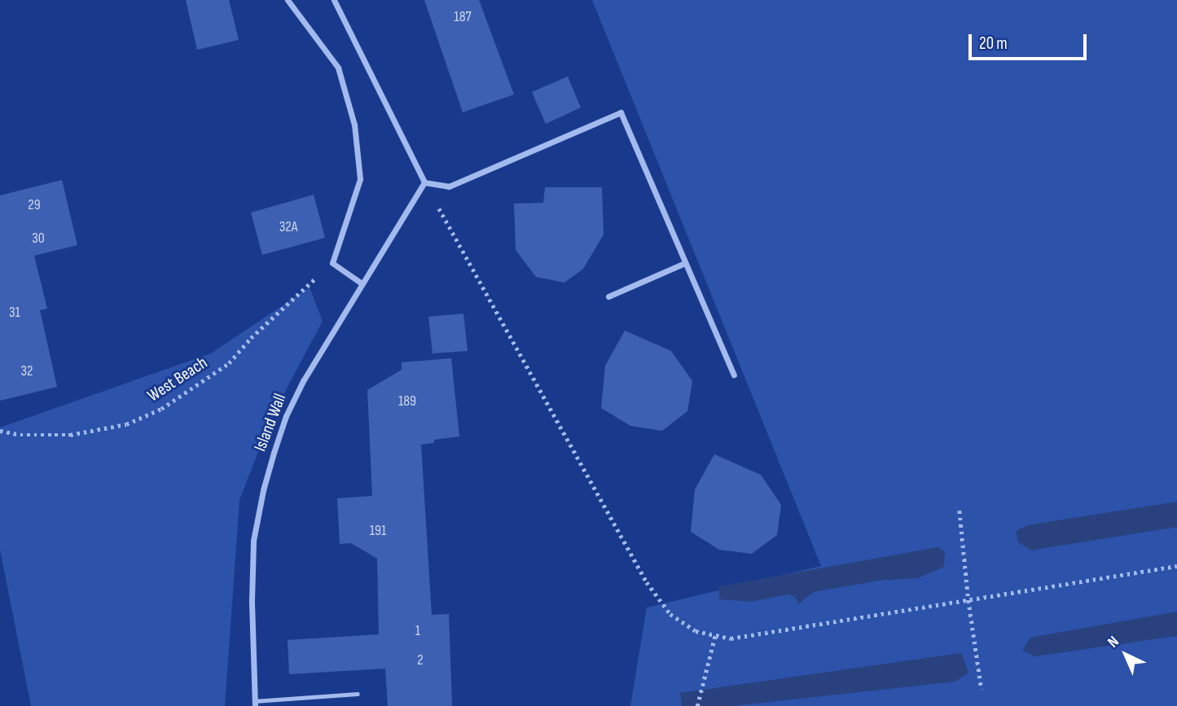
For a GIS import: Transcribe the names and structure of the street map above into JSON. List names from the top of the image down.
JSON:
{
  "streets": {
    "street": ["Island Wall"],
    "path": ["West Beach"]
  },
  "house_numbers": [
    "187",
    "29",
    "32A",
    "30",
    "31",
    "32",
    "189",
    "191",
    "1",
    "2"
  ],
  "scale_bar": "20 m",
  "north": "top left"
}
